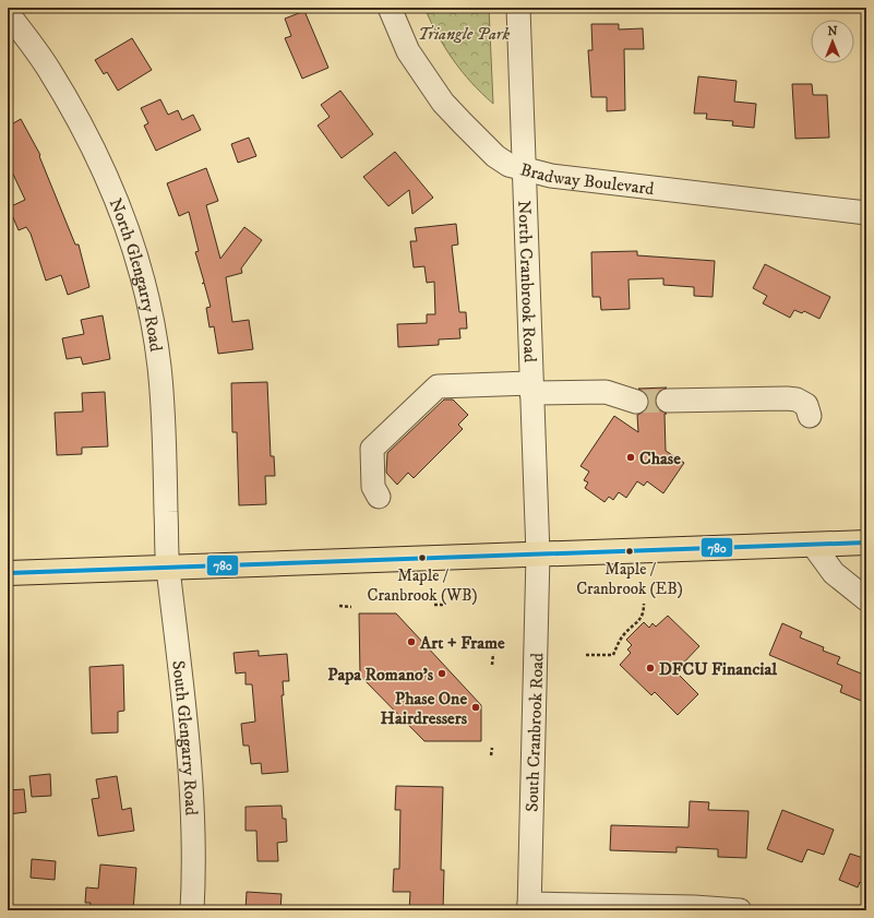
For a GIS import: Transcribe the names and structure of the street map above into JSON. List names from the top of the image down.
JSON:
{
  "streets": {
    "street": [
      "Bradway Boulevard",
      "North Glengarry Road",
      "North Cranbrook Road",
      "South Cranbrook Road",
      "South Glengarry Road"
    ]
  },
  "crossings": [
    ["Bradway Boulevard", "North Cranbrook Road"],
    ["North Glengarry Road", "South Glengarry Road"],
    ["North Cranbrook Road", "South Cranbrook Road"]
  ],
  "parks": ["Triangle Park"],
  "places": [
    "Chase",
    "Maple / Cranbrook (EB)",
    "Maple / Cranbrook (WB)",
    "Art + Frame",
    "DFCU Financial",
    "Papa Romano's",
    "Phase One Hairdressers"
  ],
  "lines": ["transit line 780"],
  "north": "top"
}
